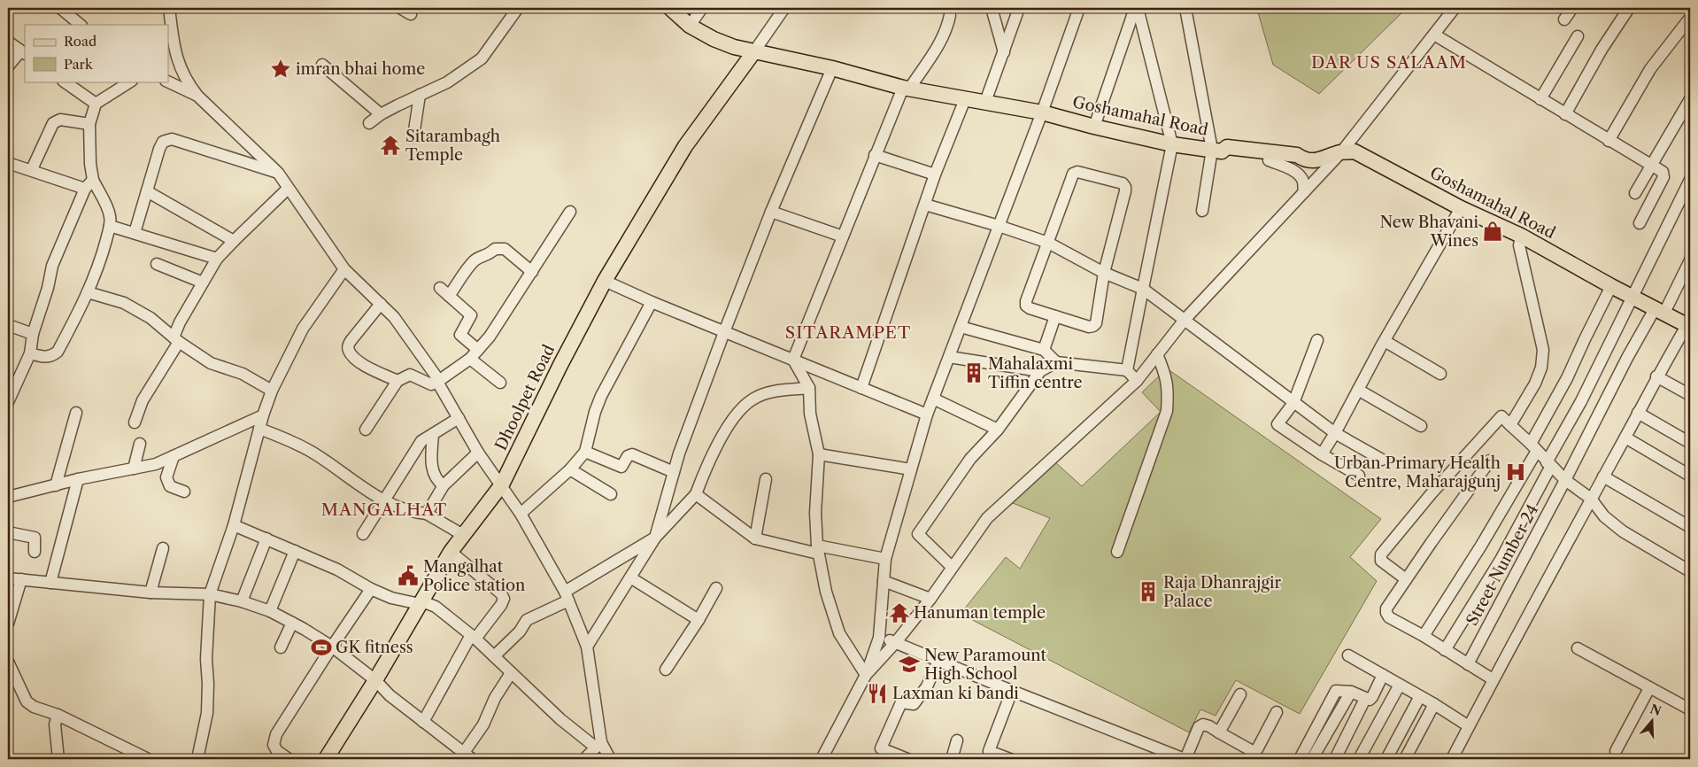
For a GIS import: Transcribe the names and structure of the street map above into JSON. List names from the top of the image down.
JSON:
{
  "streets": {
    "main road": ["Goshamahal Road", "Dhoolpet Road"],
    "street": ["Street Number 24"]
  },
  "crossings": [
    ["Goshamahal Road", "Dhoolpet Road"],
    ["Goshamahal Road", "Street Number 24"]
  ],
  "districts": ["DAR US SALAAM", "SITARAMPET", "MANGALHAT"],
  "places": {
    "place": ["imran bhai home"],
    "temple": ["Sitarambagh Temple", "Hanuman temple"],
    "shop": ["New Bhavani Wines"],
    "building": ["Mahalaxmi Tiffin centre", "Raja Dhanrajgir Palace"],
    "hospital": ["Urban Primary Health Centre, Maharajgunj"],
    "public building": ["Mangalhat Police station"],
    "sports": ["GK fitness"],
    "school or university": ["New Paramount High School"],
    "restaurant": ["Laxman ki bandi"]
  },
  "legend": ["Road", "Park"],
  "north": "top"
}
